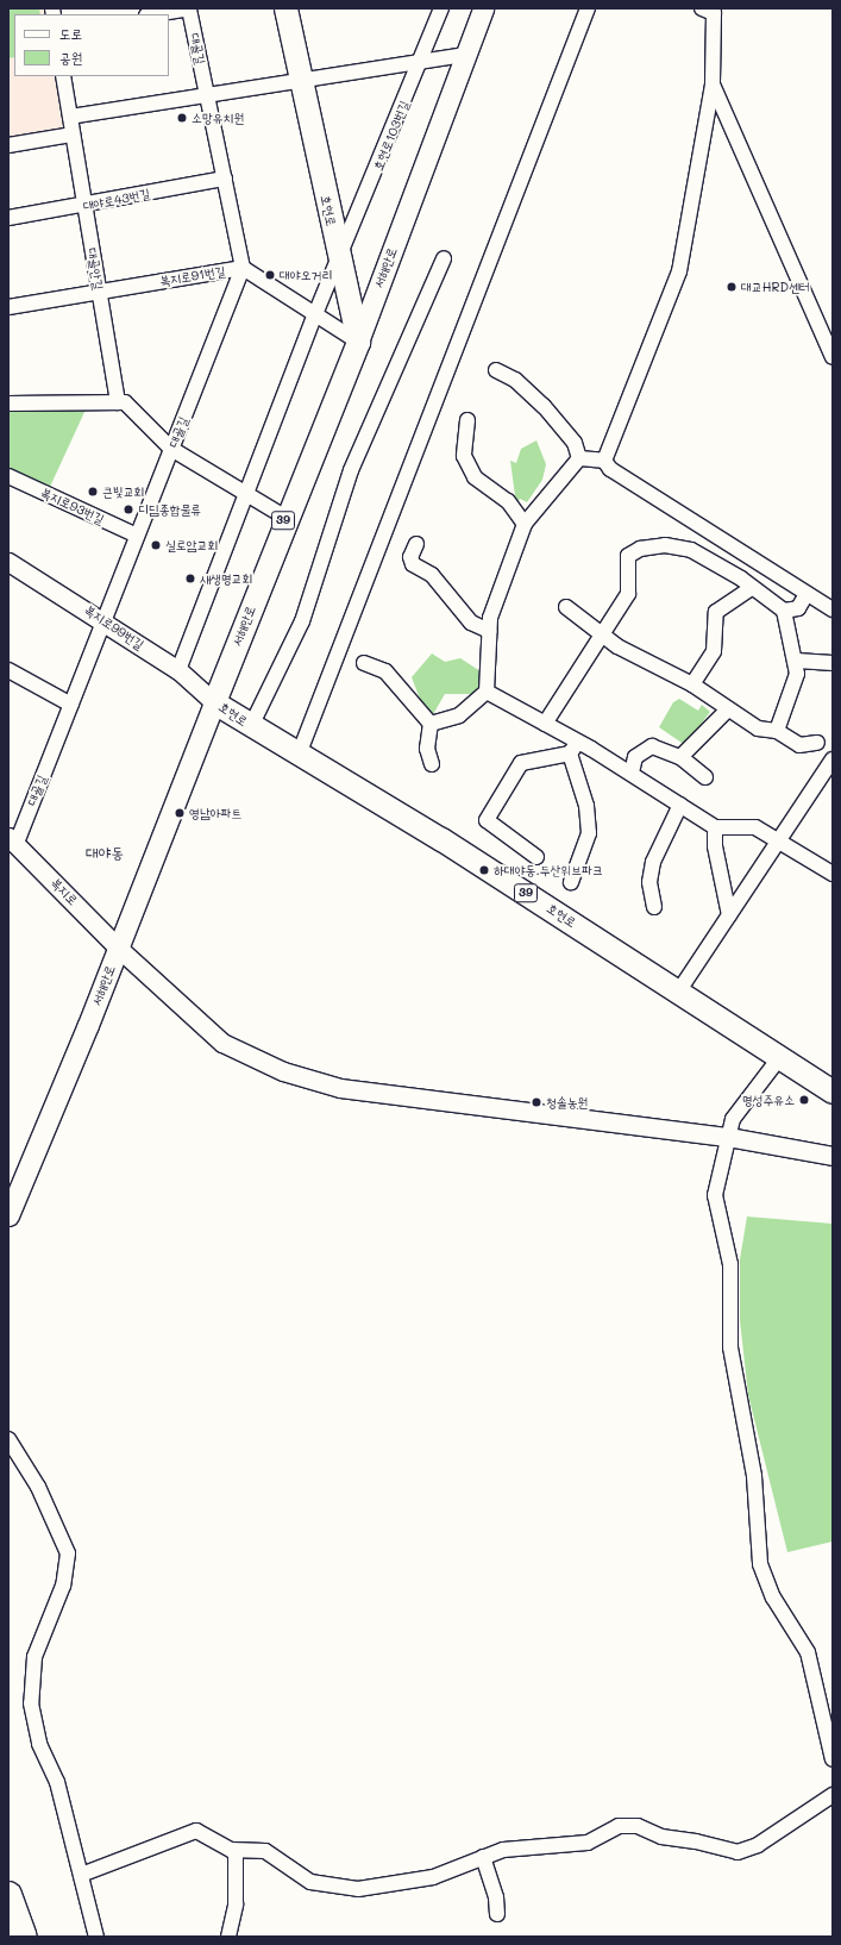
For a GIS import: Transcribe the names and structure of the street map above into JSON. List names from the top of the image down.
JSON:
{
  "streets": {
    "main road": ["호현로", "서해안로", "39"],
    "street": [
      "대골길",
      "호현로103번길",
      "대야로43번길",
      "대골안길",
      "복지로91번길",
      "복지로93번길",
      "복지로99번길",
      "복지로"
    ]
  },
  "crossings": [
    ["대골길", "대야로43번길"],
    ["대골길", "복지로91번길"],
    ["대골길", "복지로93번길"],
    ["대골길", "복지로99번길"],
    ["대골길", "복지로"],
    ["호현로103번길", "호현로"],
    ["호현로103번길", "복지로91번길"],
    ["호현로103번길", "복지로99번길"],
    ["대야로43번길", "대골안길"],
    ["호현로", "서해안로"],
    ["호현로", "복지로91번길"],
    ["호현로", "복지로99번길"],
    ["서해안로", "복지로91번길"],
    ["서해안로", "복지로99번길"],
    ["서해안로", "복지로"],
    ["대골안길", "복지로91번길"]
  ],
  "districts": ["대야동"],
  "places": [
    "소망유치원",
    "대야오거리",
    "대교HRD센터",
    "큰빛교회",
    "디딤종합물류",
    "실로암교회",
    "새생명교회",
    "영남아파트",
    "하대야동.두산위브파크",
    "명성주유소",
    "청솔농원"
  ],
  "legend": ["도로", "공원"]
}
